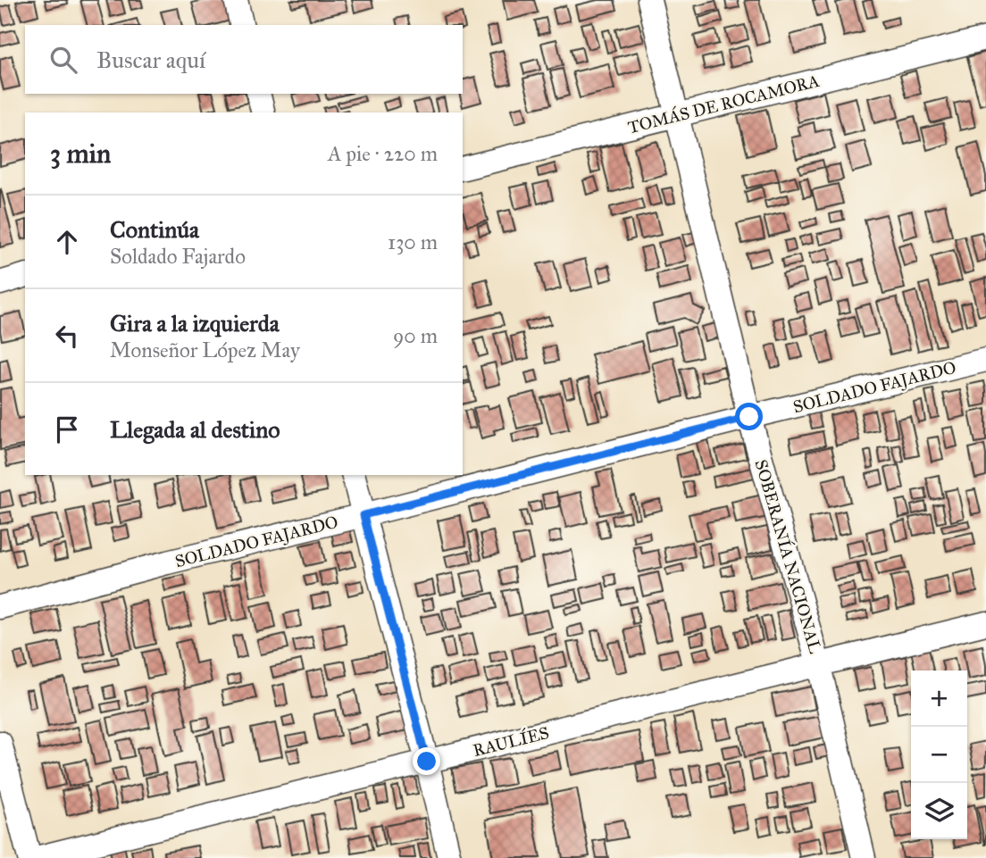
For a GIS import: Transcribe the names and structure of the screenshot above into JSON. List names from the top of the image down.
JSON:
{
  "streets": {
    "street": [
      "TOMÁS DE ROCAMORA",
      "SOLDADO FAJARDO",
      "SOBERANÍA NACIONAL",
      "RAULÍES"
    ]
  },
  "crossings": [
    ["TOMÁS DE ROCAMORA", "SOBERANÍA NACIONAL"],
    ["SOLDADO FAJARDO", "SOBERANÍA NACIONAL"],
    ["SOBERANÍA NACIONAL", "RAULÍES"]
  ],
  "page": {
    "search": "Buscar aquí",
    "heading": ["3 min", "A pie · 220 m"],
    "list": [
      ["Continúa", "Soldado Fajardo", "130 m"],
      ["Gira a la izquierda", "Monseñor López May", "90 m"],
      "Llegada al destino"
    ],
    "map_buttons": ["+", "−"]
  }
}
